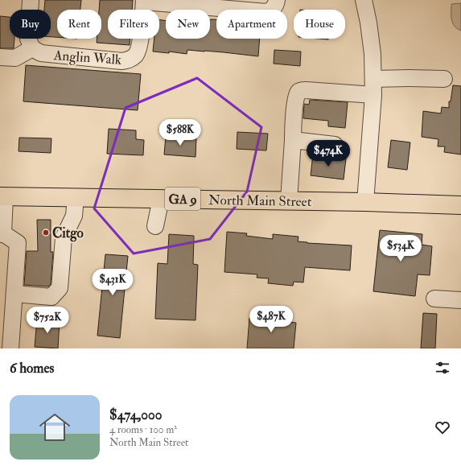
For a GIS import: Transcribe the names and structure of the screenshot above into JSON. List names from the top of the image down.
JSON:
{
  "streets": {
    "main road": ["GA 9", "North Main Street"],
    "street": ["Anglin Walk"]
  },
  "places": ["Citgo"],
  "page": {
    "chip": [
      "Buy",
      "Rent",
      "Filters",
      "New",
      "Apartment",
      "House"
    ],
    "price": [
      "$588K",
      "$474K",
      "$534K",
      "$431K",
      "$487K",
      "$752K"
    ],
    "heading": "6 homes",
    "list": [
      {
        "name": "$474,000",
        "note": "4 rooms · 100 m² · North Main Street"
      }
    ]
  }
}
